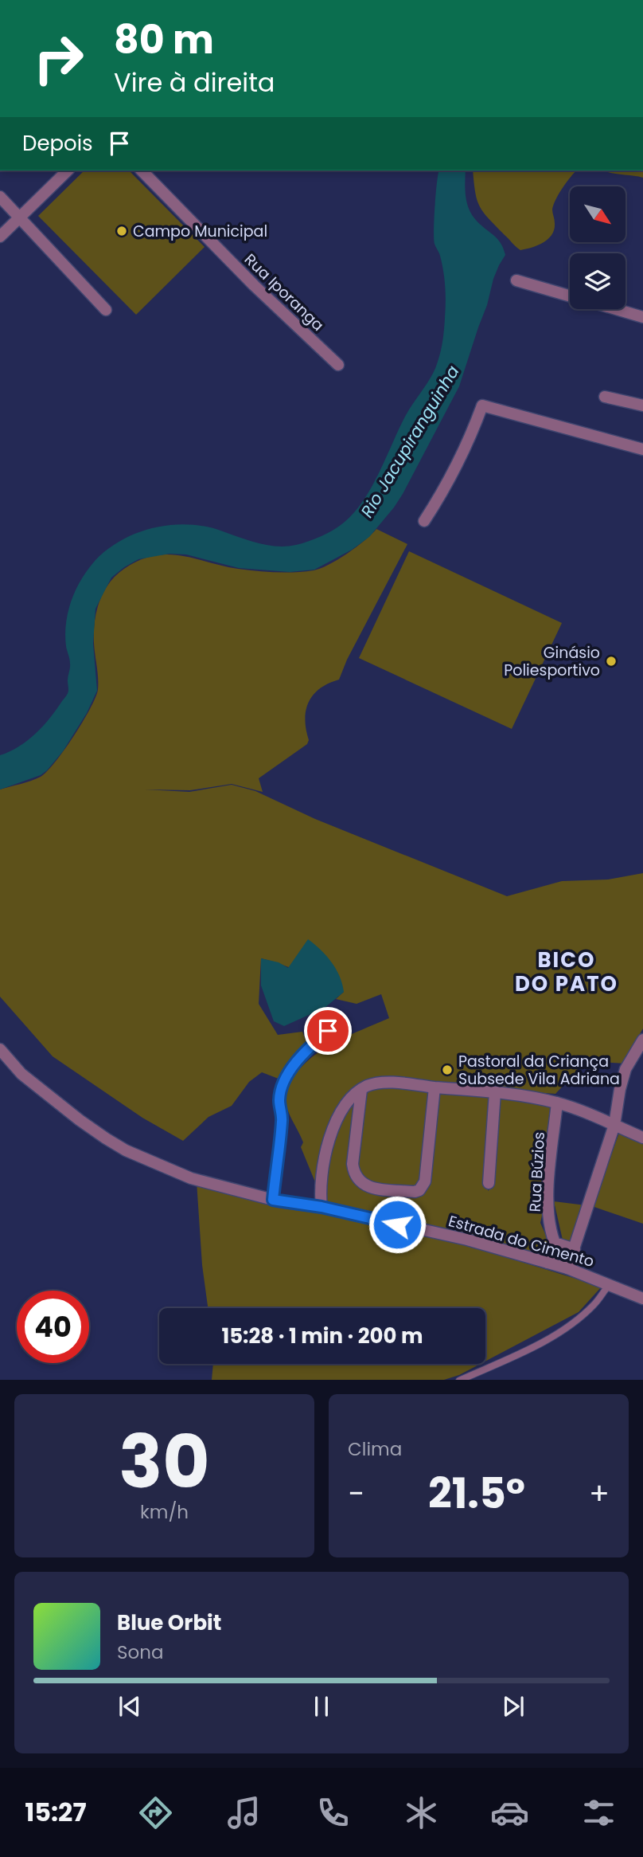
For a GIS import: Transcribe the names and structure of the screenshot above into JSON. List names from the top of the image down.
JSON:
{
  "streets": {
    "street": ["Rua Iporanga", "Rua Búzios", "Estrada do Cimento"]
  },
  "districts": ["BICO DO PATO"],
  "water": ["Rio Jacupiranguinha"],
  "places": ["Campo Municipal", "Ginásio Poliesportivo", "Pastoral da Criança Subsede Vila Adriana"],
  "north": "bottom right",
  "page": {
    "turn": ["80 m", "Vire à direita"],
    "then": "Depois",
    "limit": "40",
    "trip": "15:28 · 1 min · 200 m",
    "tile": [
      ["30", "km/h"],
      "Clima"
    ],
    "heat": ["−", "21.5°", "+"],
    "song": ["Blue Orbit", "Sona"],
    "tabs": "15:27"
  }
}
